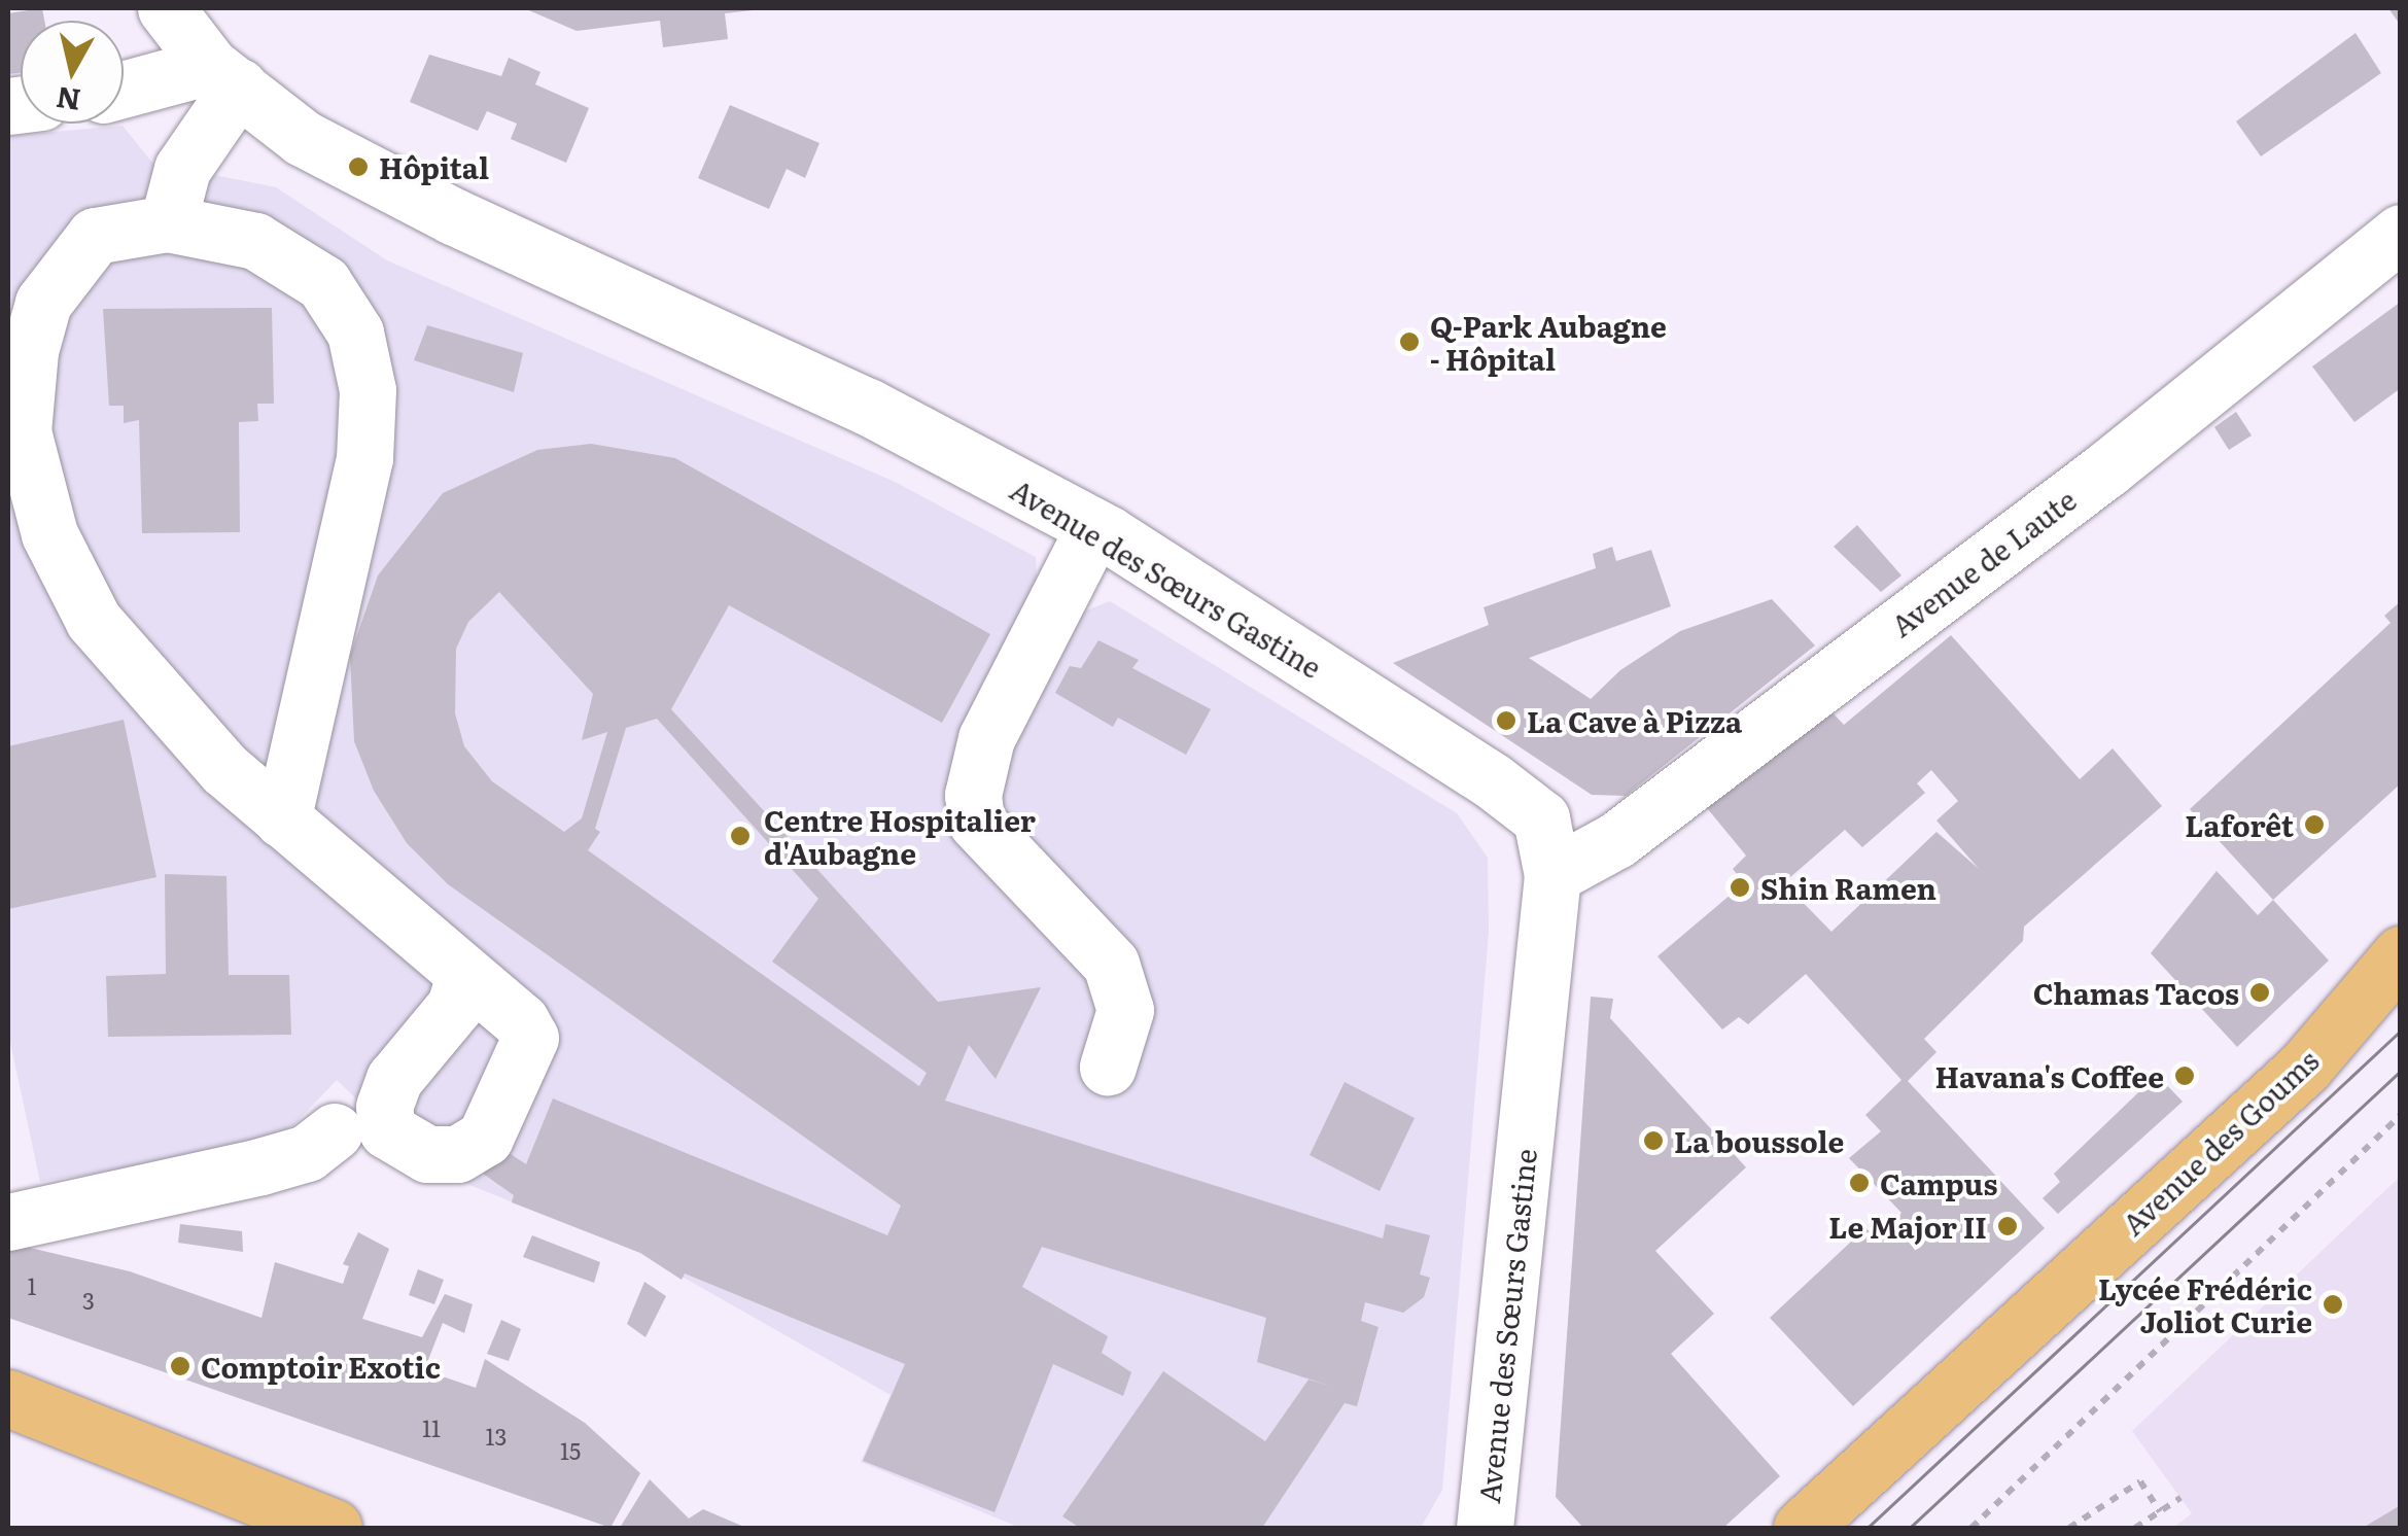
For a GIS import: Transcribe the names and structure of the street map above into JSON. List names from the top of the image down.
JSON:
{
  "streets": {
    "main road": ["Avenue des Goums"],
    "street": ["Avenue de Laute", "Avenue des Sœurs Gastine"]
  },
  "crossings": [
    ["Avenue de Laute", "Avenue des Sœurs Gastine"]
  ],
  "places": [
    "Hôpital",
    "Q-Park Aubagne - Hôpital",
    "La Cave à Pizza",
    "Laforêt",
    "Centre Hospitalier d'Aubagne",
    "Shin Ramen",
    "Chamas Tacos",
    "Havana's Coffee",
    "La boussole",
    "Campus",
    "Le Major II",
    "Lycée Frédéric Joliot Curie",
    "Comptoir Exotic"
  ],
  "house_numbers": [
    "1",
    "3",
    "11",
    "13",
    "15"
  ],
  "north": "bottom"
}
